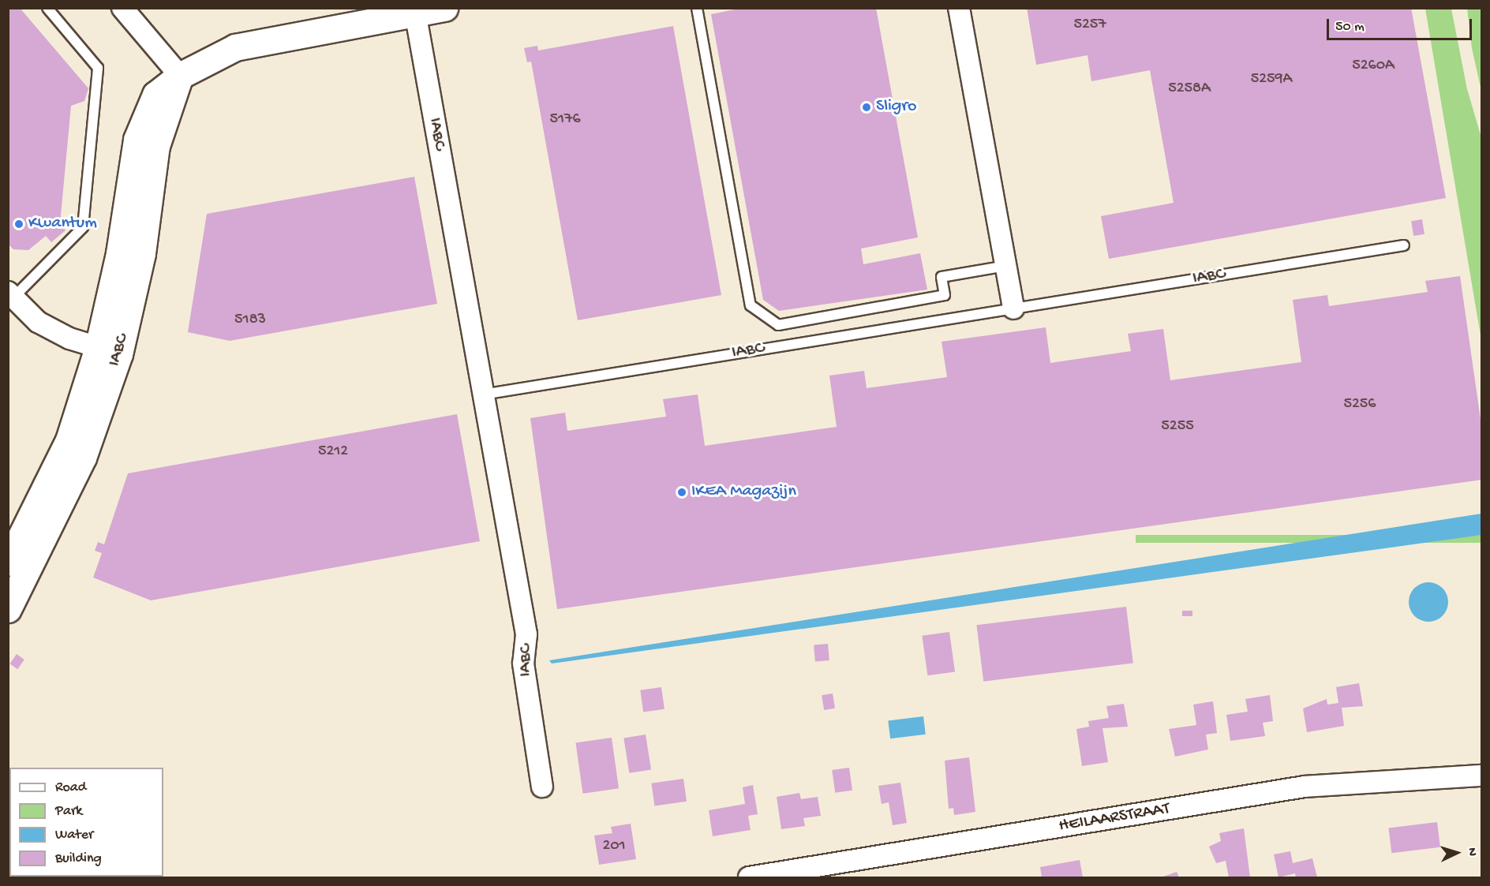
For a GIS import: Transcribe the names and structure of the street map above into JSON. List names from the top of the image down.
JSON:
{
  "streets": {
    "street": ["IABC", "HEILAARSTRAAT"]
  },
  "places": ["Sligro", "Kwantum", "IKEA Magazijn"],
  "house_numbers": [
    "5257",
    "5260A",
    "5259A",
    "5258A",
    "5176",
    "5183",
    "5256",
    "5255",
    "5212",
    "201"
  ],
  "legend": [
    "Road",
    "Park",
    "Water",
    "Building"
  ],
  "scale_bar": "50 m",
  "north": "right"
}
